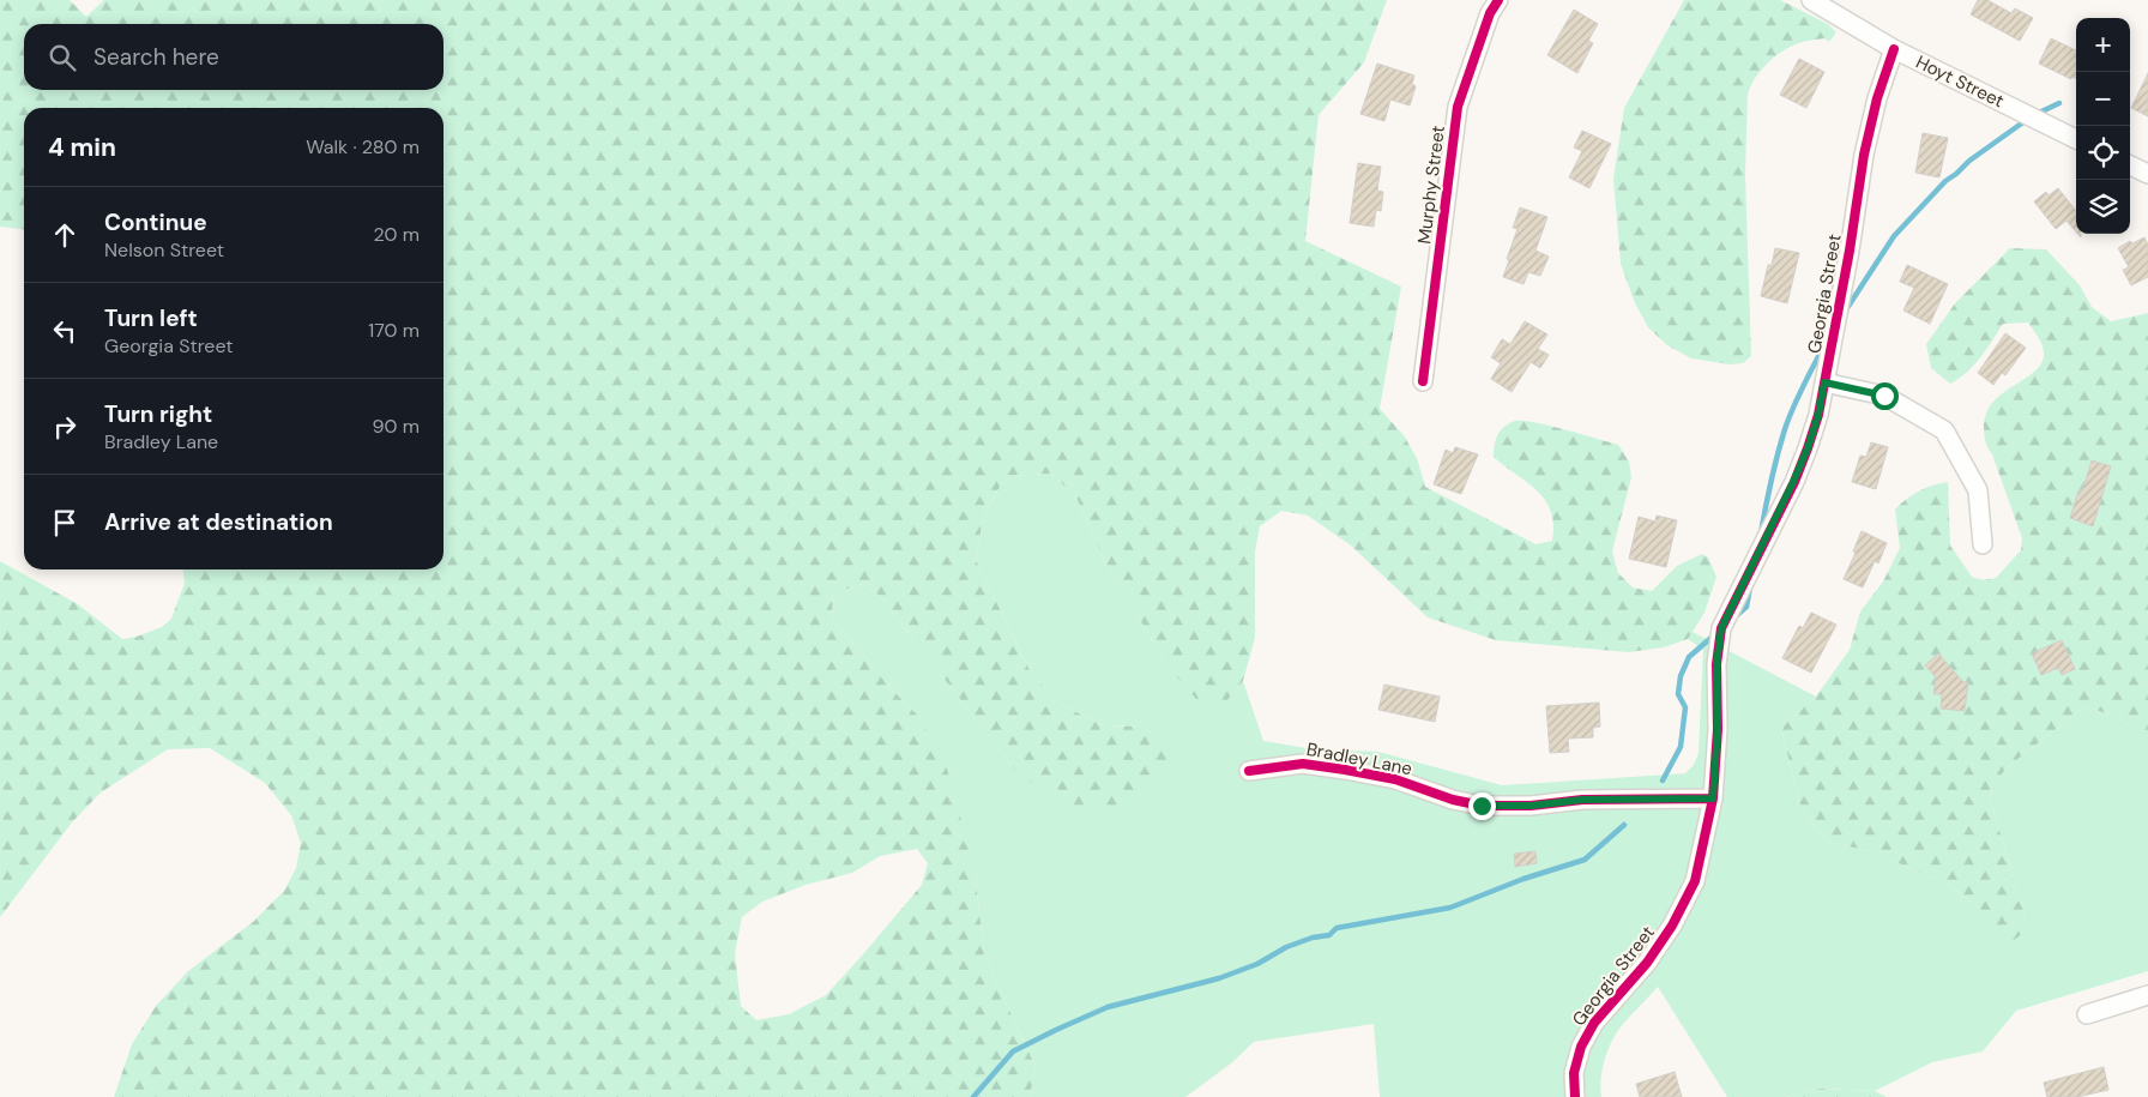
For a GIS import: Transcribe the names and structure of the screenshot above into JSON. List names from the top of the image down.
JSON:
{
  "streets": {
    "street": [
      "Hoyt Street",
      "Murphy Street",
      "Georgia Street",
      "Bradley Lane"
    ]
  },
  "crossings": [
    ["Hoyt Street", "Georgia Street"],
    ["Georgia Street", "Bradley Lane"]
  ],
  "page": {
    "map_buttons": ["+", "−"],
    "search": "Search here",
    "heading": ["4 min", "Walk · 280 m"],
    "list": [
      ["Continue", "Nelson Street", "20 m"],
      ["Turn left", "Georgia Street", "170 m"],
      ["Turn right", "Bradley Lane", "90 m"],
      "Arrive at destination"
    ]
  }
}
